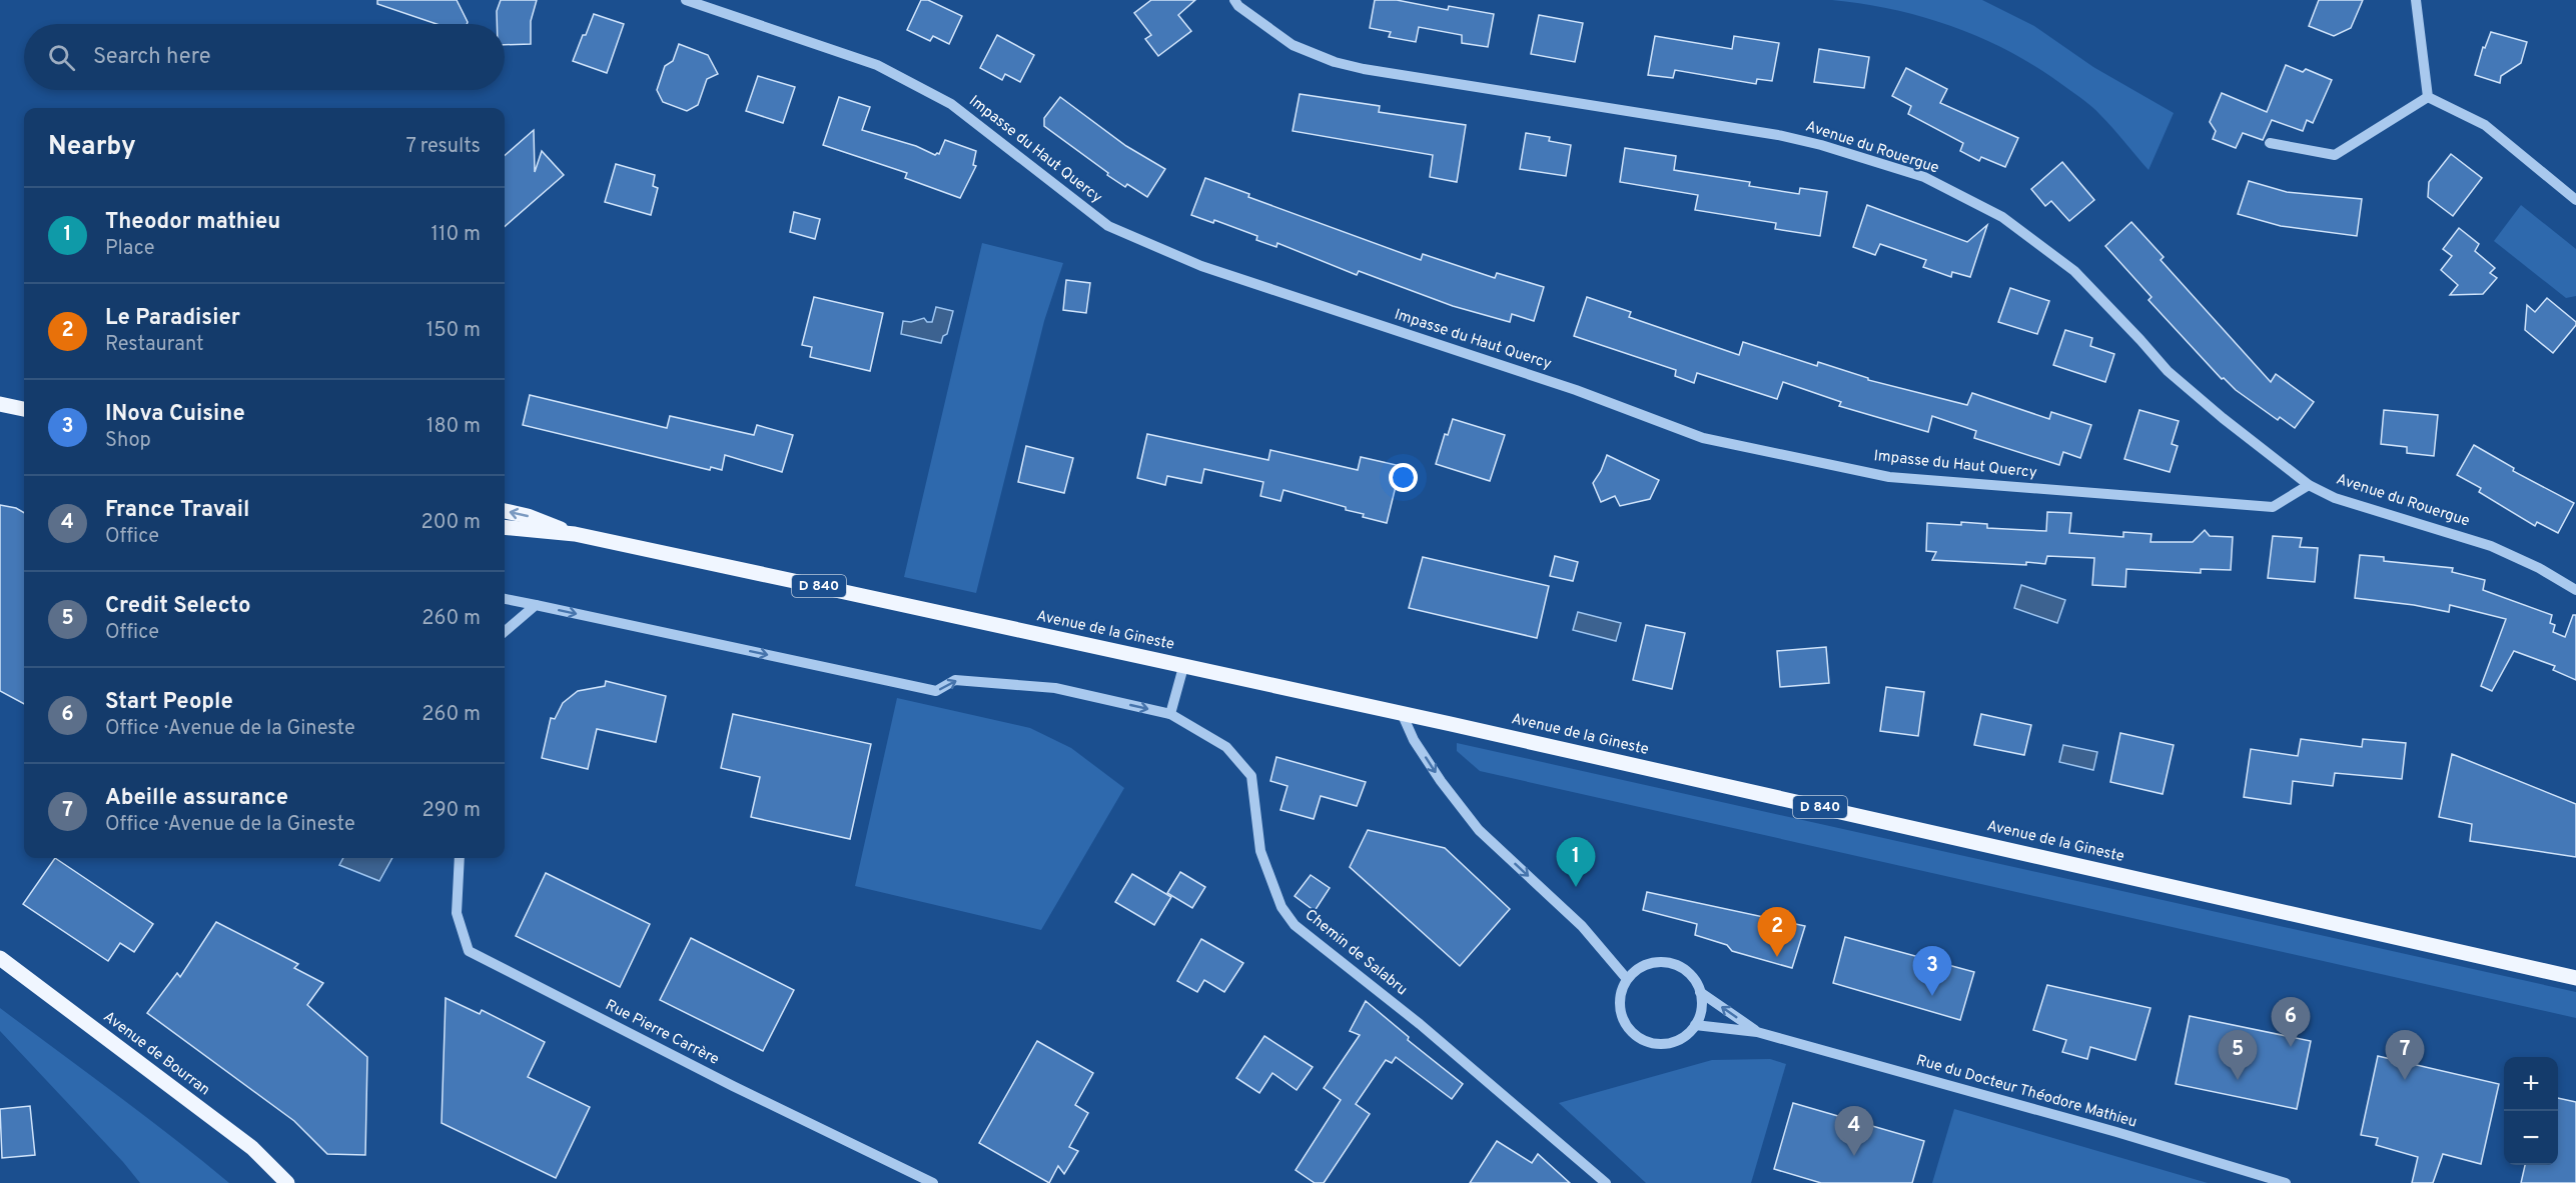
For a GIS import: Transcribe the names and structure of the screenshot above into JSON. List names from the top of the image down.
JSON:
{
  "streets": {
    "main road": ["D 840", "Avenue de la Gineste", "Avenue de Bourran"],
    "street": [
      "Avenue du Rouergue",
      "Impasse du Haut Quercy",
      "Chemin de Salabru",
      "Rue Pierre Carrère",
      "Rue du Docteur Théodore Mathieu"
    ]
  },
  "crossings": [
    ["Avenue du Rouergue", "Impasse du Haut Quercy"]
  ],
  "one_way": ["Chemin de Salabru"],
  "page": {
    "search": "Search here",
    "heading": ["Nearby", "7 results"],
    "list": [
      {
        "mark": "1",
        "name": "Theodor mathieu",
        "note": "Place",
        "value": "110 m"
      },
      {
        "mark": "2",
        "name": "Le Paradisier",
        "note": "Restaurant",
        "value": "150 m"
      },
      {
        "mark": "3",
        "name": "INova Cuisine",
        "note": "Shop",
        "value": "180 m"
      },
      {
        "mark": "4",
        "name": "France Travail",
        "note": "Office",
        "value": "200 m"
      },
      {
        "mark": "5",
        "name": "Credit Selecto",
        "note": "Office",
        "value": "260 m"
      },
      {
        "mark": "6",
        "name": "Start People",
        "note": "Office · Avenue de la Gineste",
        "value": "260 m"
      },
      {
        "mark": "7",
        "name": "Abeille assurance",
        "note": "Office · Avenue de la Gineste",
        "value": "290 m"
      }
    ],
    "pins": [
      "1",
      "2",
      "3",
      "6",
      "5",
      "7",
      "4"
    ],
    "map_buttons": ["+", "−"]
  }
}
